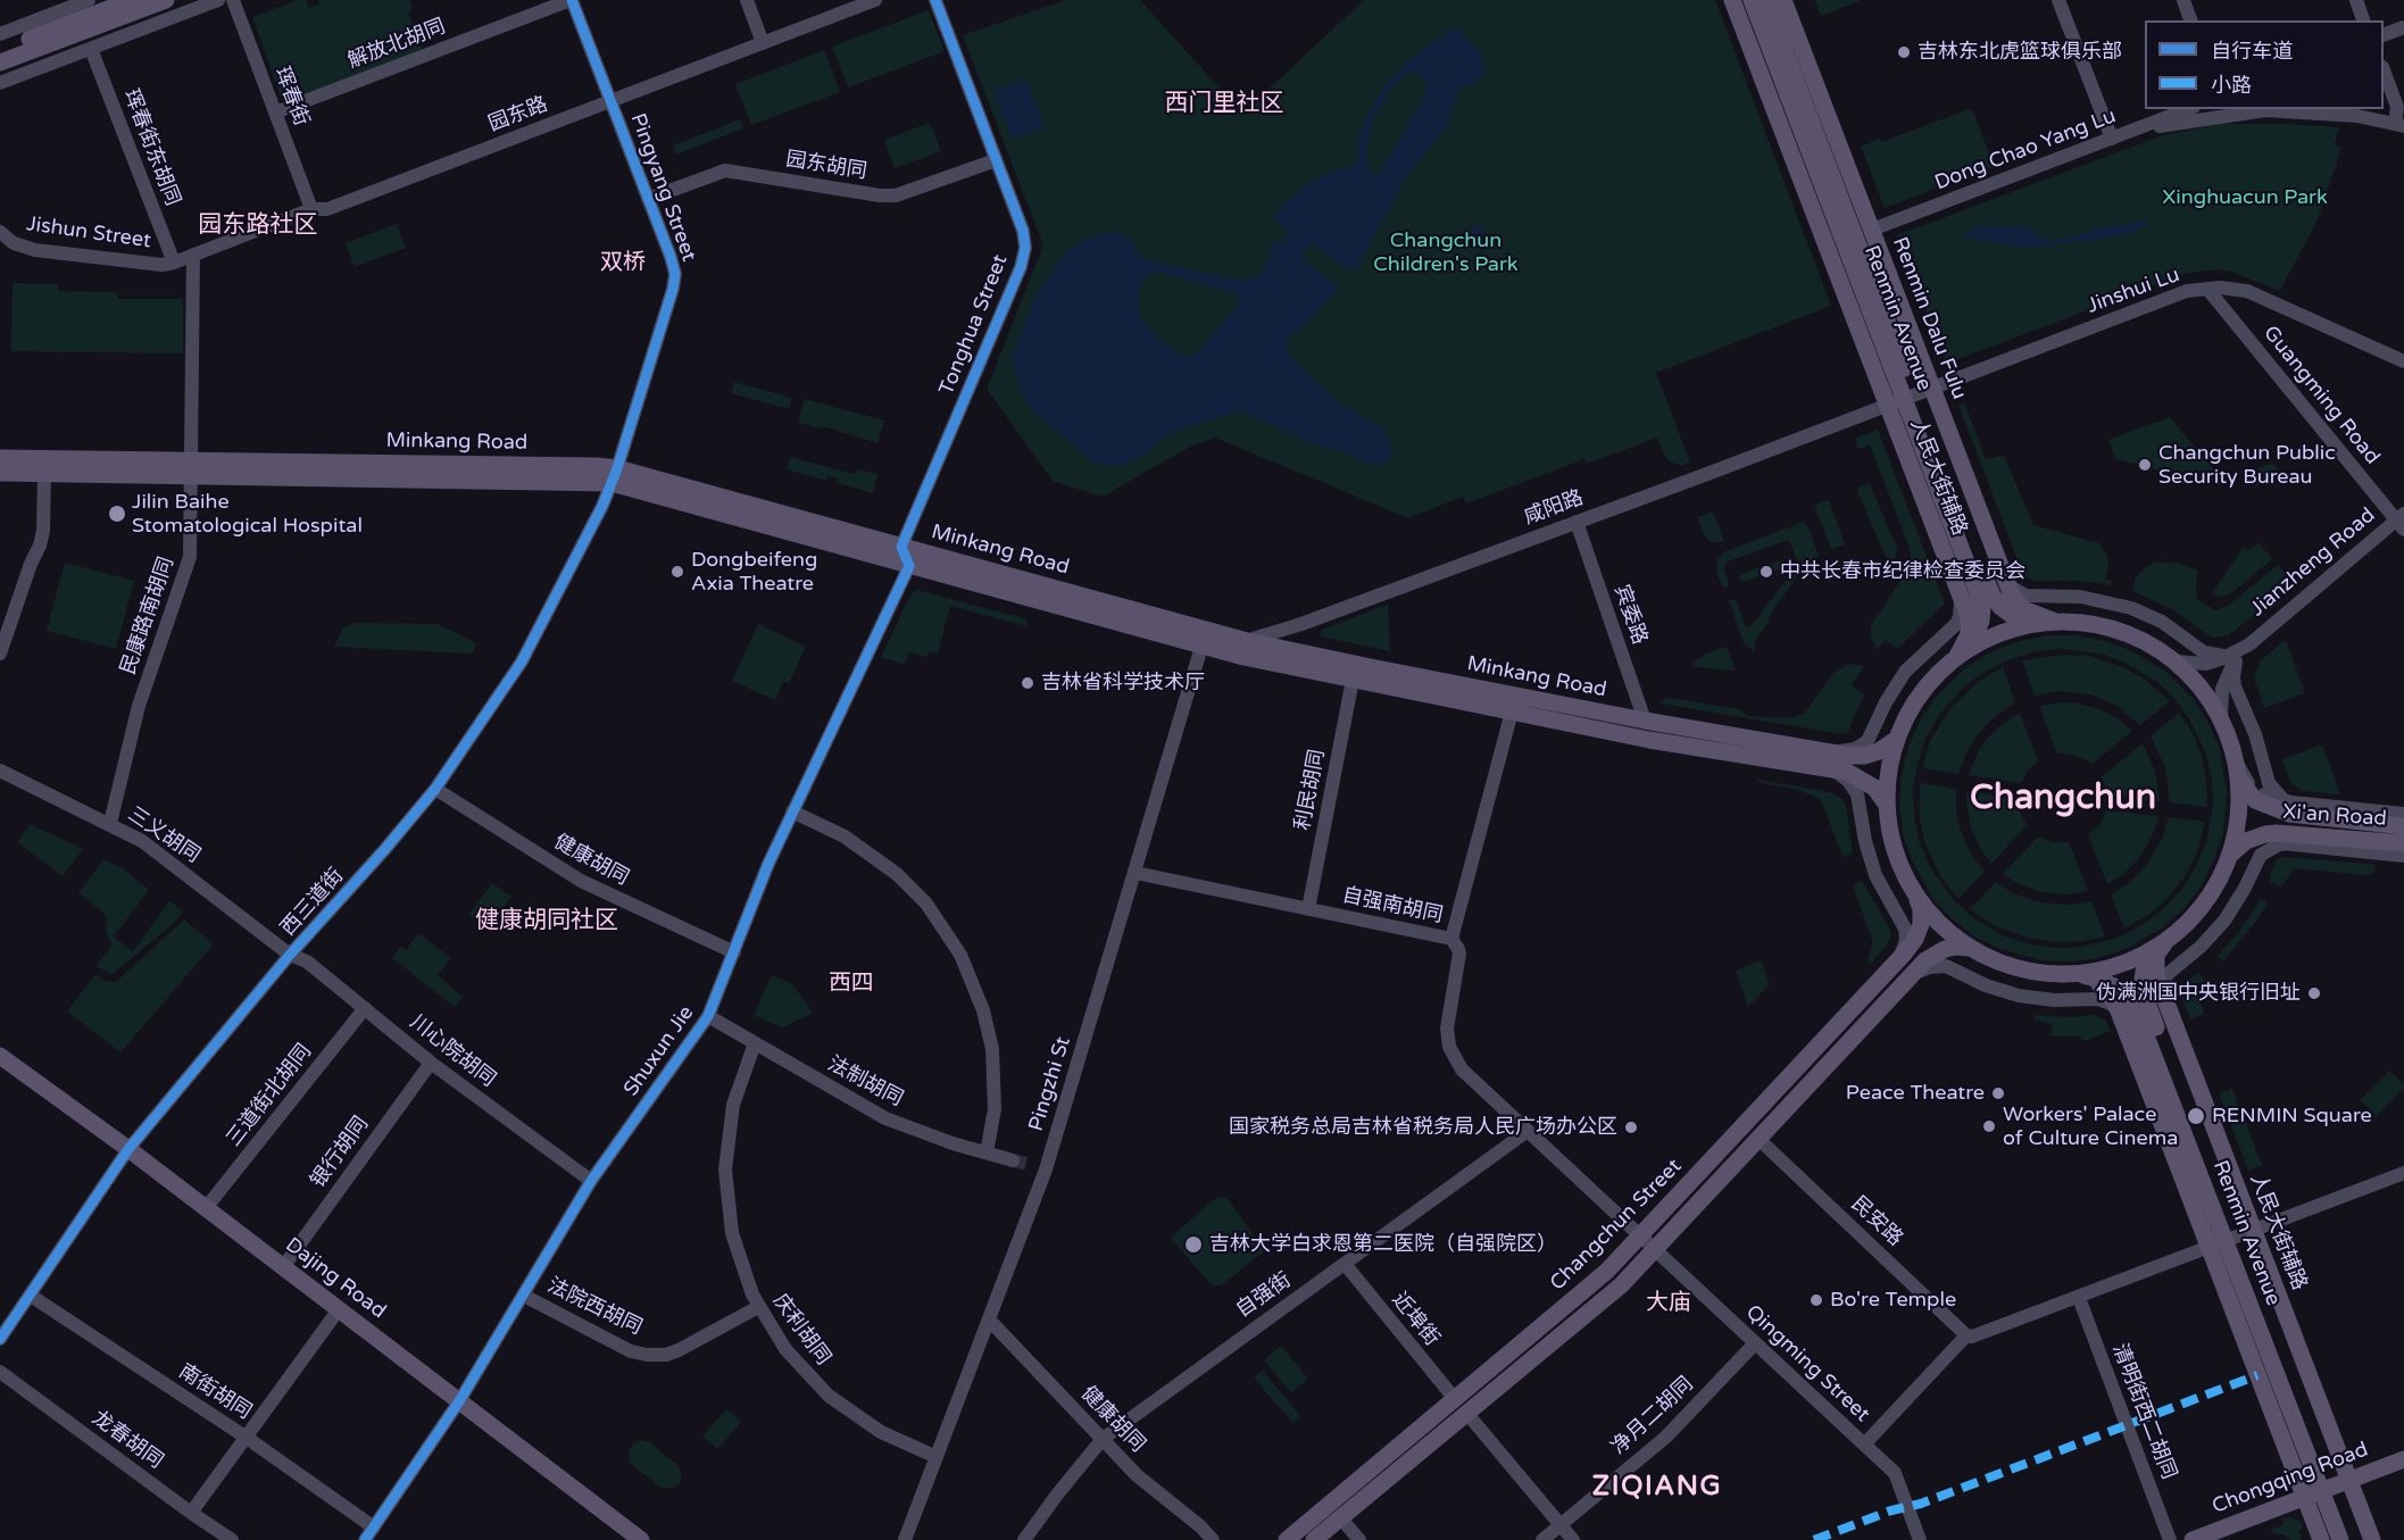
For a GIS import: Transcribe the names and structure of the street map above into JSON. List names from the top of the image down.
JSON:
{
  "streets": {
    "main road": [
      "Renmin Avenue",
      "Renmin Dalu Fulu",
      "Minkang Road",
      "人民大街辅路",
      "Xi'an Road",
      "Changchun Street",
      "Dajing Road",
      "Chongqing Road"
    ],
    "street": [
      "解放北胡同",
      "珲春街",
      "园东路",
      "珲春街东胡同",
      "Dong Chao Yang Lu",
      "园东胡同",
      "Pingyang Street",
      "Jishun Street",
      "Jinshui Lu",
      "Tonghua Street",
      "Guangming Road",
      "咸阳路",
      "Jianzheng Road",
      "宾委路",
      "民康路南胡同",
      "利民胡同",
      "三义胡同",
      "健康胡同",
      "西三道街",
      "自强南胡同",
      "川心院胡同",
      "Shuxun Jie",
      "法制胡同",
      "Pingzhi St",
      "三道街北胡同",
      "银行胡同",
      "民安路",
      "自强街",
      "法院西胡同",
      "近埠街",
      "庆利胡同",
      "Qingming Street",
      "南街胡同",
      "清明街西二胡同",
      "净月二胡同",
      "龙春胡同"
    ]
  },
  "crossings": [
    ["解放北胡同", "珲春街"],
    ["解放北胡同", "Pingyang Street"],
    ["珲春街", "园东路"],
    ["园东路", "珲春街东胡同"],
    ["园东路", "Pingyang Street"],
    ["园东路", "Jishun Street"],
    ["园东路", "民康路南胡同"],
    ["珲春街东胡同", "Jishun Street"],
    ["Dong Chao Yang Lu", "Renmin Dalu Fulu"],
    ["园东胡同", "Pingyang Street"],
    ["园东胡同", "Tonghua Street"],
    ["Pingyang Street", "Minkang Road"],
    ["Pingyang Street", "西三道街"],
    ["Jinshui Lu", "Renmin Avenue"],
    ["Jinshui Lu", "Renmin Dalu Fulu"],
    ["Jinshui Lu", "Guangming Road"],
    ["Jinshui Lu", "咸阳路"],
    ["Renmin Avenue", "人民大街辅路"],
    ["Renmin Avenue", "咸阳路"],
    ["Renmin Avenue", "Chongqing Road"],
    ["Tonghua Street", "Minkang Road"],
    ["Guangming Road", "Jianzheng Road"],
    ["Minkang Road", "咸阳路"],
    ["Minkang Road", "宾委路"],
    ["Minkang Road", "民康路南胡同"],
    ["Minkang Road", "利民胡同"],
    ["Minkang Road", "西三道街"],
    ["Minkang Road", "自强南胡同"],
    ["Minkang Road", "Shuxun Jie"],
    ["Minkang Road", "Pingzhi St"],
    ["人民大街辅路", "咸阳路"],
    ["人民大街辅路", "Chongqing Road"],
    ["咸阳路", "宾委路"],
    ["民康路南胡同", "三义胡同"],
    ["利民胡同", "自强南胡同"],
    ["三义胡同", "西三道街"],
    ["三义胡同", "川心院胡同"],
    ["健康胡同", "西三道街"],
    ["健康胡同", "Shuxun Jie"],
    ["健康胡同", "Pingzhi St"],
    ["健康胡同", "自强街"],
    ["西三道街", "川心院胡同"],
    ["西三道街", "Dajing Road"],
    ["西三道街", "南街胡同"],
    ["自强南胡同", "Pingzhi St"],
    ["川心院胡同", "Shuxun Jie"],
    ["川心院胡同", "三道街北胡同"],
    ["川心院胡同", "银行胡同"],
    ["Shuxun Jie", "法制胡同"],
    ["Shuxun Jie", "Dajing Road"],
    ["Shuxun Jie", "法院西胡同"],
    ["Shuxun Jie", "南街胡同"],
    ["法制胡同", "庆利胡同"],
    ["Pingzhi St", "庆利胡同"],
    ["三道街北胡同", "Dajing Road"],
    ["银行胡同", "Dajing Road"],
    ["民安路", "Changchun Street"],
    ["Changchun Street", "近埠街"],
    ["Changchun Street", "Qingming Street"],
    ["自强街", "近埠街"],
    ["法院西胡同", "庆利胡同"],
    ["Qingming Street", "净月二胡同"]
  ],
  "districts": [
    "西门里社区",
    "园东路社区",
    "双桥",
    "Changchun",
    "健康胡同社区",
    "西四",
    "大庙",
    "ZIQIANG"
  ],
  "parks": ["Xinghuacun Park", "Changchun Children's Park"],
  "places": [
    "吉林东北虎篮球俱乐部",
    "Changchun Public Security Bureau",
    "Jilin Baihe Stomatological Hospital",
    "Dongbeifeng Axia Theatre",
    "中共长春市纪律检查委员会",
    "吉林省科学技术厅",
    "伪满洲国中央银行旧址",
    "Peace Theatre",
    "RENMIN Square",
    "Workers' Palace of Culture Cinema",
    "国家税务总局吉林省税务局人民广场办公区",
    "吉林大学白求恩第二医院（自强院区）",
    "Bo're Temple"
  ],
  "legend": ["自行车道", "小路"]
}
